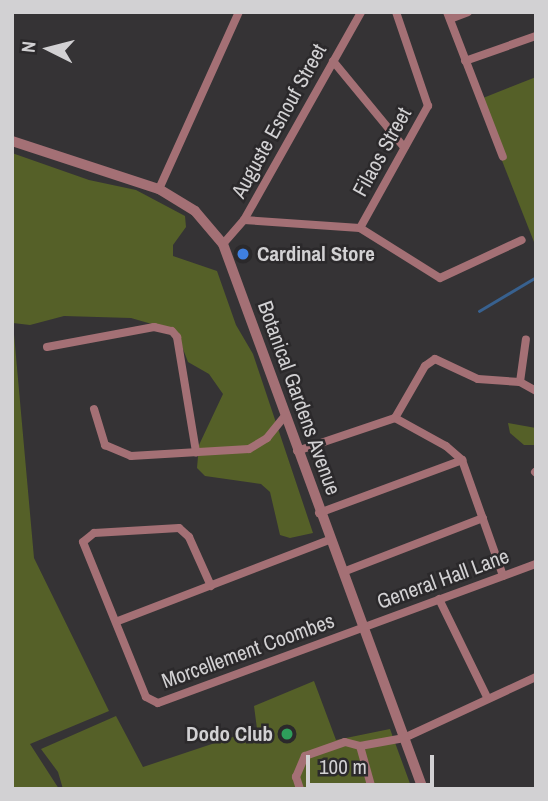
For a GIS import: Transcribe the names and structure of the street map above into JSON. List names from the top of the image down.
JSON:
{
  "streets": {
    "street": [
      "Auguste Esnouf Street",
      "Filaos Street",
      "Botanical Gardens Avenue",
      "General Hall Lane",
      "Morcellement Coombes"
    ]
  },
  "crossings": [
    ["Auguste Esnouf Street", "Botanical Gardens Avenue"],
    ["Botanical Gardens Avenue", "General Hall Lane"],
    ["Botanical Gardens Avenue", "Morcellement Coombes"],
    ["General Hall Lane", "Morcellement Coombes"]
  ],
  "places": ["Cardinal Store", "Dodo Club"],
  "scale_bar": "100 m",
  "north": "left"
}
